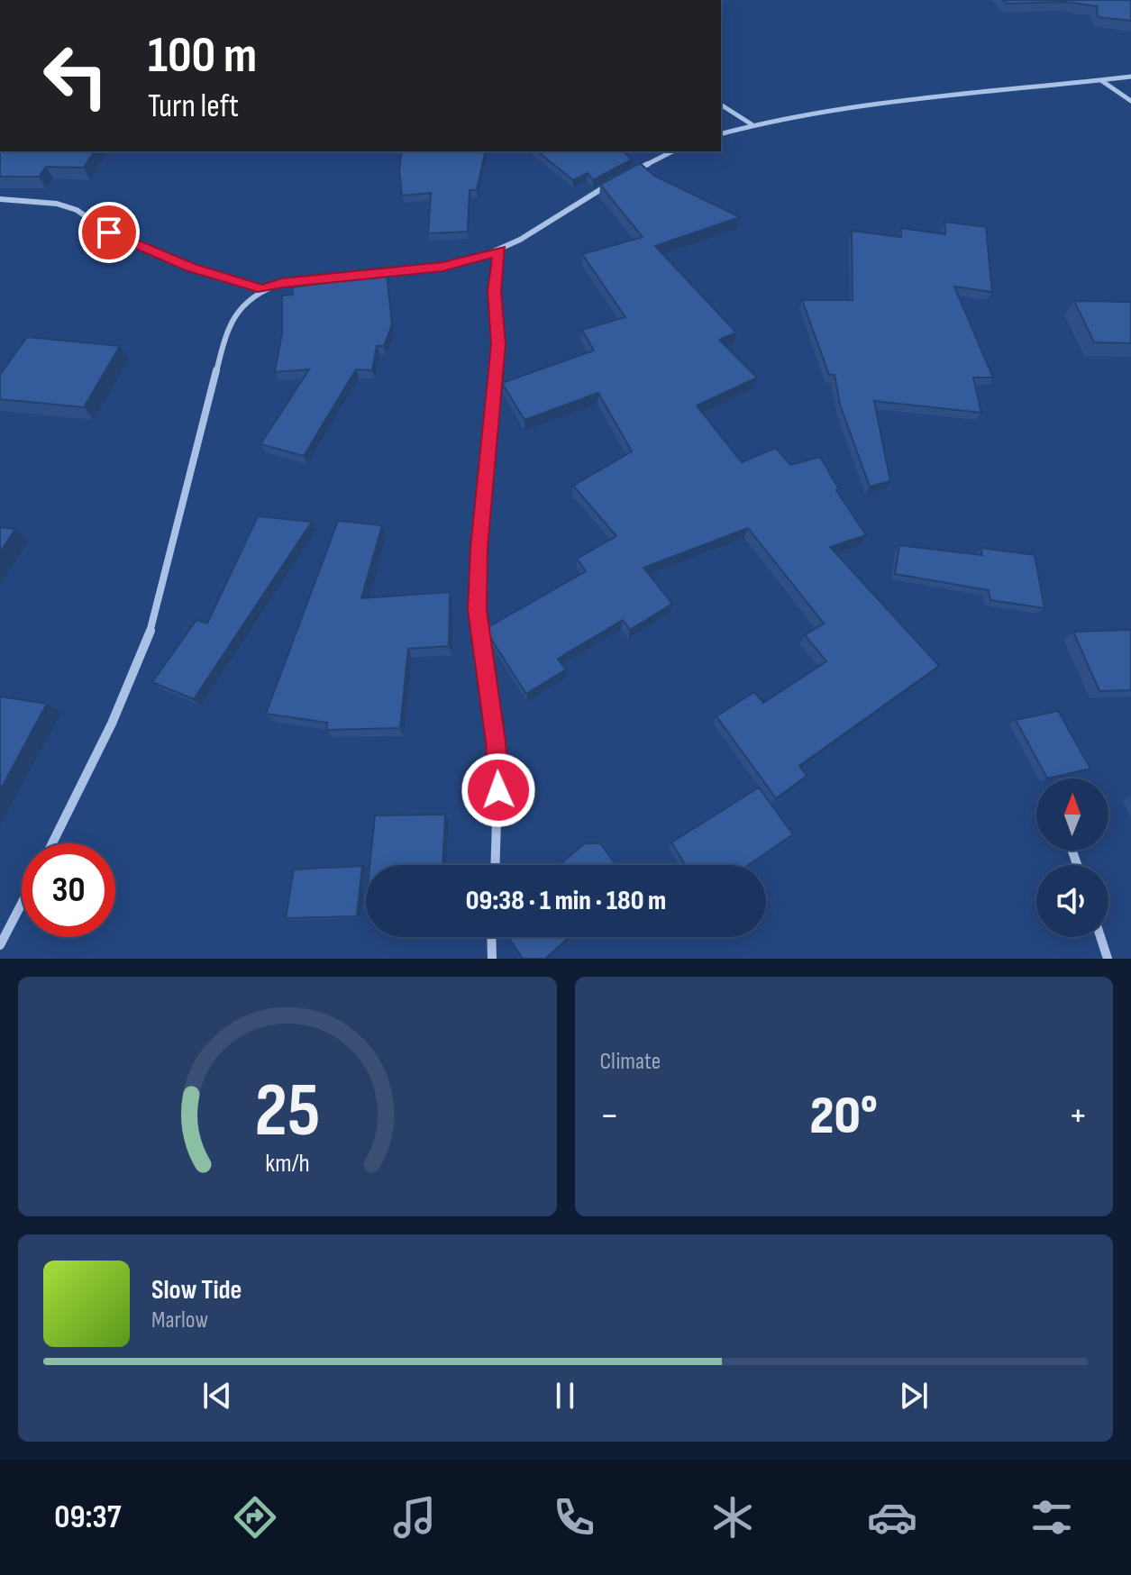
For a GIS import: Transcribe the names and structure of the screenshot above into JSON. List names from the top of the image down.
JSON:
{
  "north": "top",
  "page": {
    "turn": ["100 m", "Turn left"],
    "limit": "30",
    "trip": "09:38 · 1 min · 180 m",
    "tile": "Climate",
    "heat": ["−", "20°", "+"],
    "song": ["Slow Tide", "Marlow"],
    "tabs": "09:37",
    "gauge": ["25", "km/h"]
  }
}
